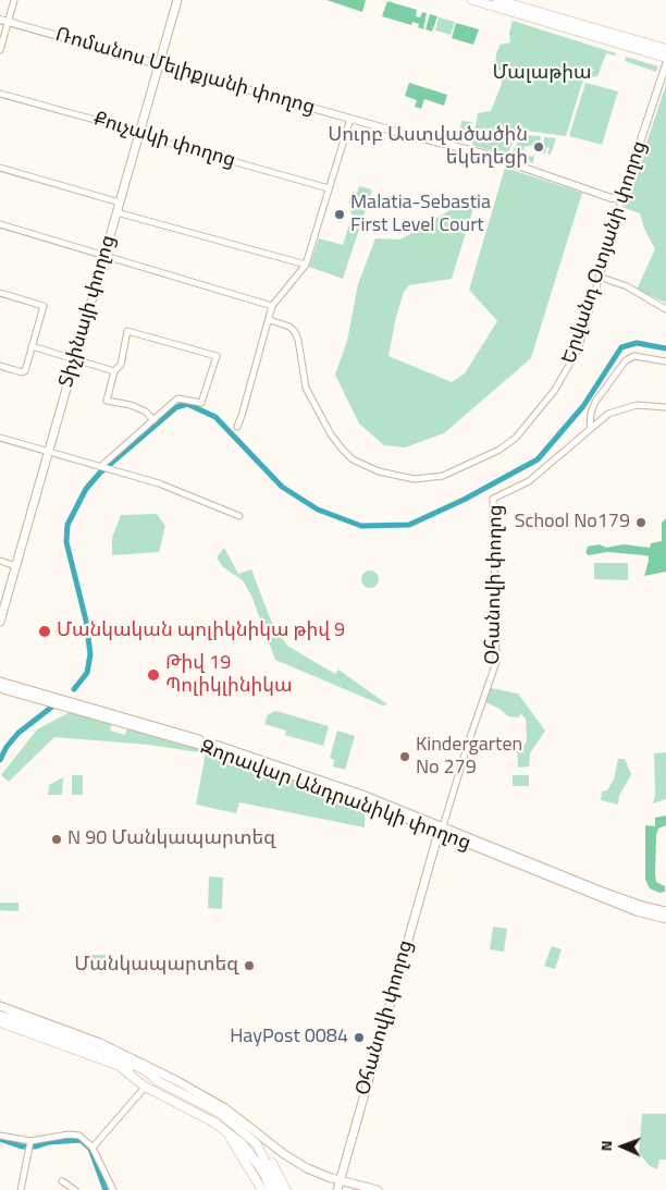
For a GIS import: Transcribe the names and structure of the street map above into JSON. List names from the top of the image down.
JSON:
{
  "streets": {
    "main road": ["Տիչինայի փողոց", "Օհանովի փողոց", "Զորավար Անդրանիկի փողոց"],
    "street": ["Ռոմանոս Մելիքյանի փողոց", "Քուչակի փողոց", "Երվանդ Օտյանի փողոց"]
  },
  "crossings": [
    ["Ռոմանոս Մելիքյանի փողոց", "Երվանդ Օտյանի փողոց"],
    ["Ռոմանոս Մելիքյանի փողոց", "Տիչինայի փողոց"],
    ["Քուչակի փողոց", "Տիչինայի փողոց"],
    ["Օհանովի փողոց", "Զորավար Անդրանիկի փողոց"]
  ],
  "parks": ["Մալաթիա"],
  "places": [
    "Սուրբ Աստվածածին եկեղեցի",
    "Malatia-Sebastia First Level Court",
    "School No179",
    "Մանկական պոլիկնիկա թիվ 9",
    "Թիվ 19 Պոլիկլինիկա",
    "Kindergarten No 279",
    "N 90 Մանկապարտեզ",
    "Մանկապարտեզ",
    "HayPost 0084"
  ],
  "north": "left"
}
